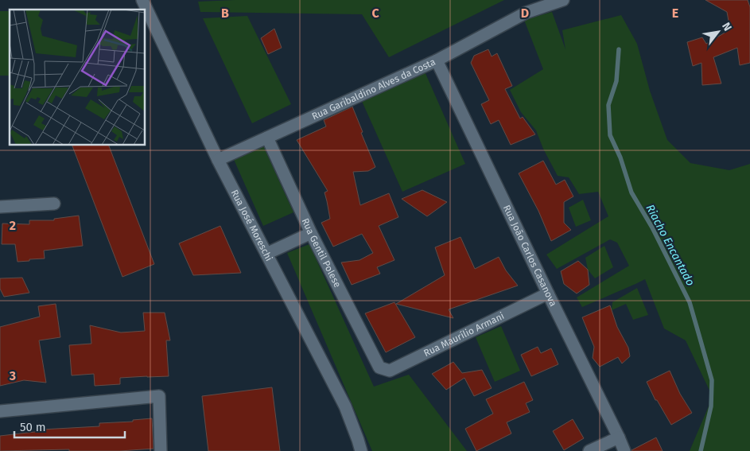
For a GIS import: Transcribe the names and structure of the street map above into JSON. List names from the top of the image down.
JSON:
{
  "streets": {
    "street": [
      "Rua Garibaldino Alves da Costa",
      "Rua José Moreschi",
      "Rua Gentil Polese",
      "Rua João Carlos Casanova",
      "Rua Maurílio Armani"
    ]
  },
  "crossings": [
    ["Rua Garibaldino Alves da Costa", "Rua José Moreschi"],
    ["Rua Garibaldino Alves da Costa", "Rua Gentil Polese"],
    ["Rua Garibaldino Alves da Costa", "Rua João Carlos Casanova"],
    ["Rua Gentil Polese", "Rua Maurílio Armani"],
    ["Rua João Carlos Casanova", "Rua Maurílio Armani"]
  ],
  "water": ["Riacho Encantado"],
  "scale_bar": "50 m",
  "north": "top right",
  "grid": {
    "columns": [
      "B",
      "C",
      "D",
      "E"
    ],
    "rows": ["2", "3"]
  }
}
